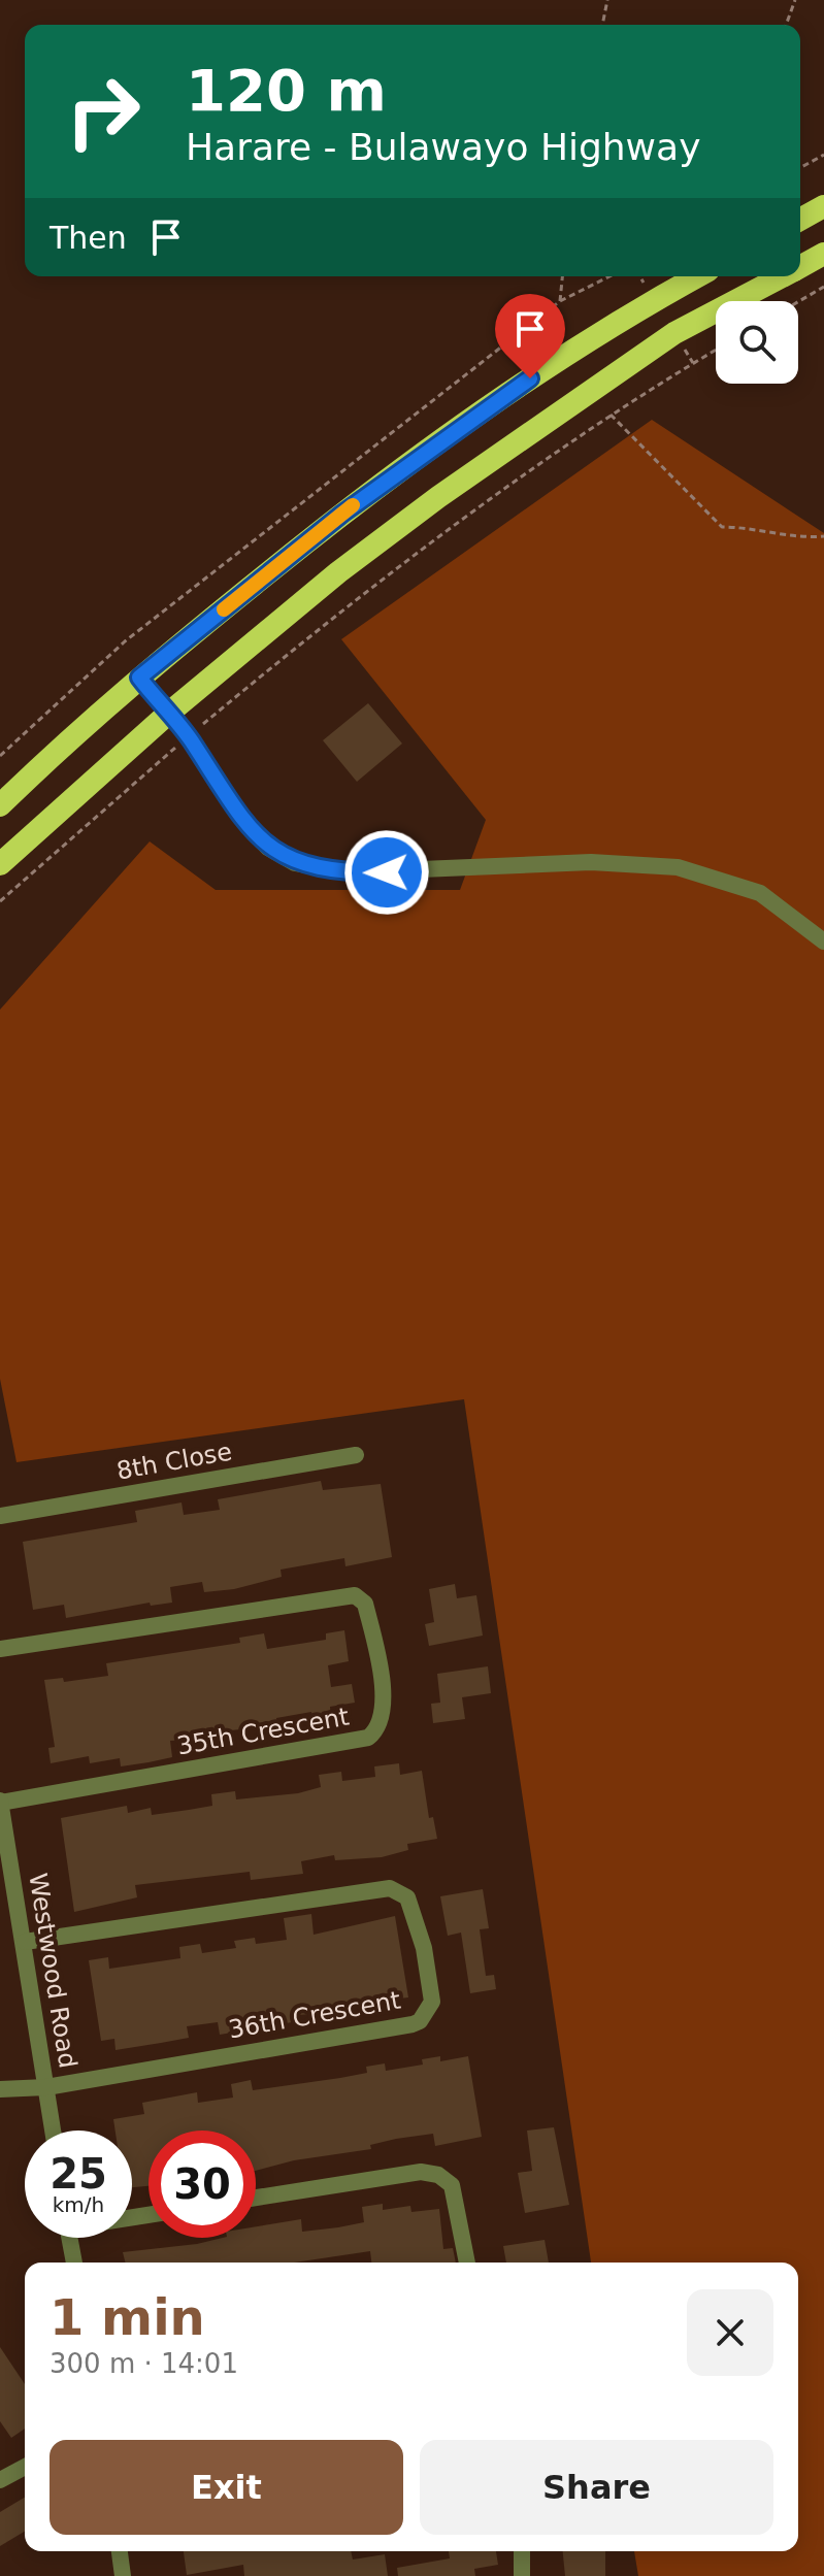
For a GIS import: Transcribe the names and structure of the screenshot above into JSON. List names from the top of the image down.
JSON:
{
  "streets": {
    "street": [
      "8th Close",
      "35th Crescent",
      "Westwood Road",
      "36th Crescent"
    ]
  },
  "crossings": [
    ["35th Crescent", "Westwood Road"],
    ["Westwood Road", "36th Crescent"]
  ],
  "page": {
    "turn": ["120 m", "Harare - Bulawayo Highway"],
    "then": "Then",
    "speed": "25 km/h",
    "limit": "30",
    "heading": ["1 min", "300 m · 14:01"],
    "buttons": ["Exit", "Share"]
  }
}
